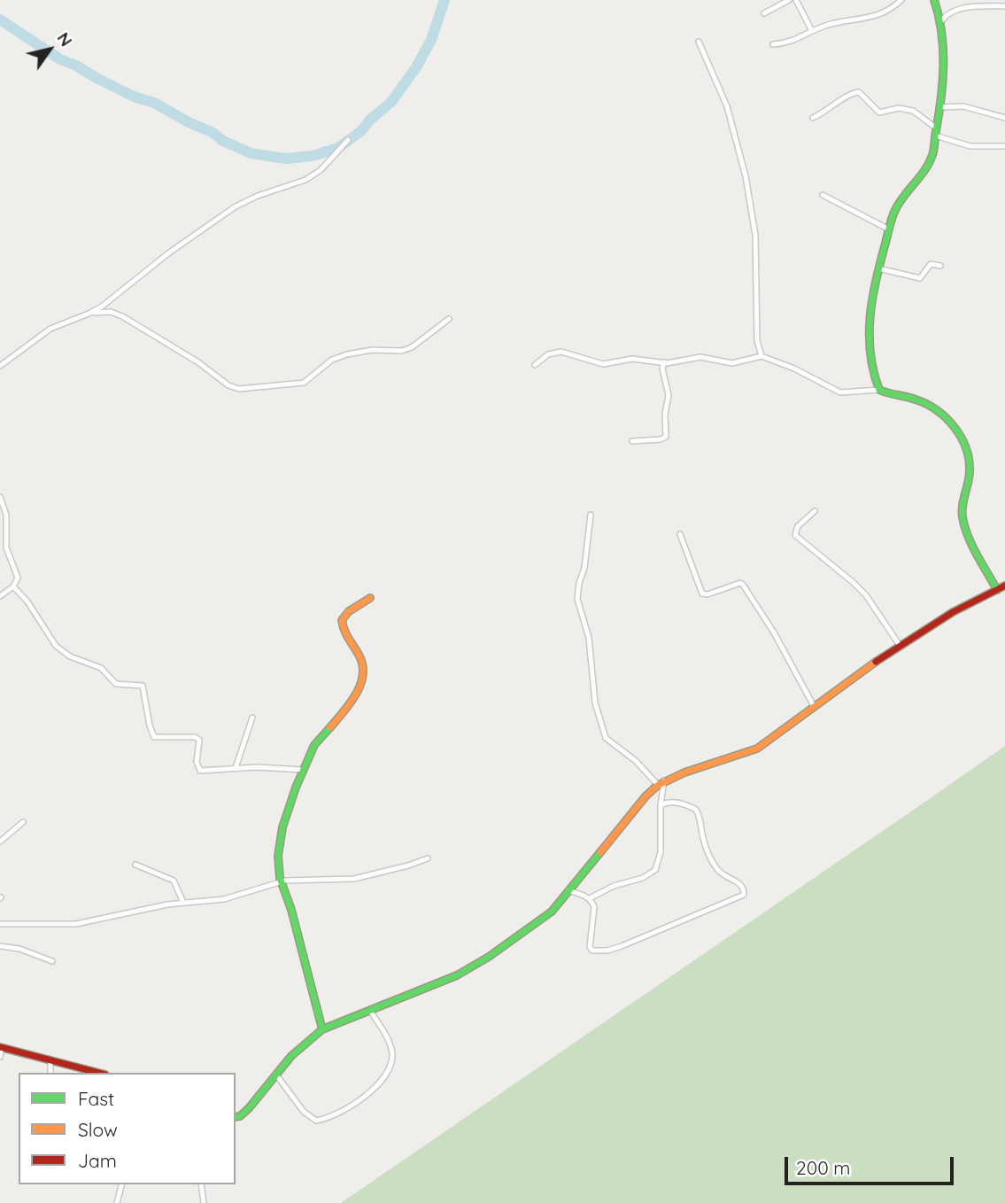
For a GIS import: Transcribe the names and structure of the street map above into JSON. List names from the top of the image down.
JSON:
{
  "legend": ["Fast", "Slow", "Jam"],
  "scale_bar": "200 m",
  "north": "top right"
}
